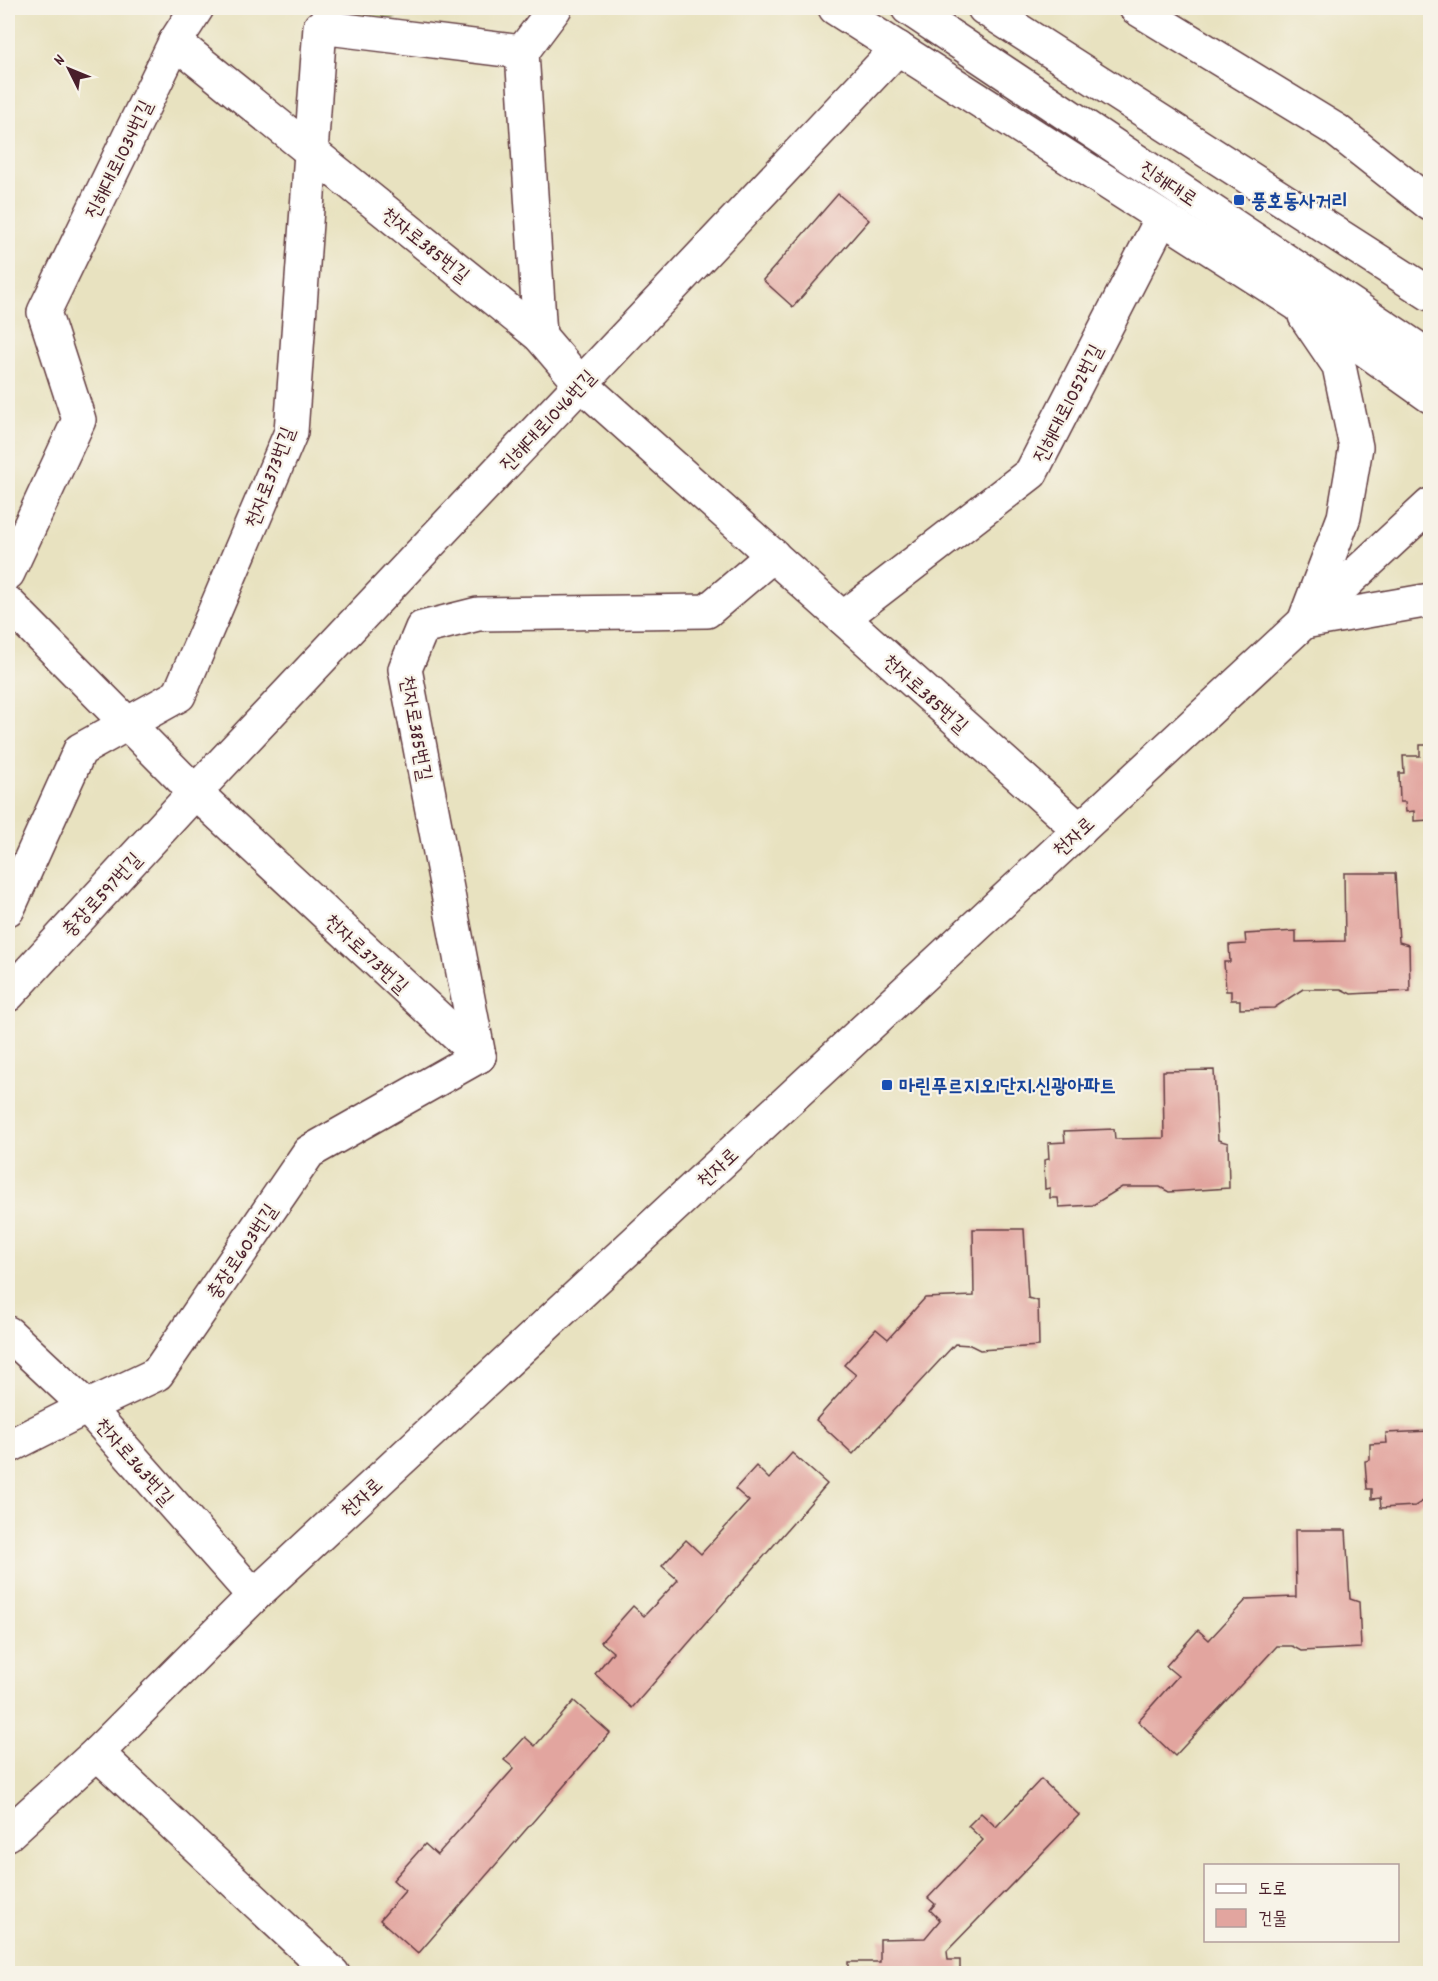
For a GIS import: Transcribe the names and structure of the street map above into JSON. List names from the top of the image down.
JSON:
{
  "streets": {
    "main road": [
      "진해대로1034번길",
      "진해대로",
      "천자로385번길",
      "진해대로1052번길",
      "진해대로1046번길",
      "천자로373번길",
      "천자로",
      "충장로597번길",
      "충장로603번길",
      "천자로363번길"
    ]
  },
  "crossings": [
    ["진해대로1034번길", "천자로385번길"],
    ["천자로385번길", "진해대로1052번길"],
    ["천자로385번길", "진해대로1046번길"],
    ["천자로385번길", "천자로373번길"],
    ["천자로385번길", "천자로"],
    ["천자로385번길", "충장로603번길"],
    ["진해대로1046번길", "천자로373번길"],
    ["진해대로1046번길", "충장로597번길"],
    ["천자로373번길", "충장로597번길"],
    ["천자로373번길", "충장로603번길"],
    ["천자로", "천자로363번길"],
    ["충장로603번길", "천자로363번길"]
  ],
  "places": {
    "transit": ["풍호동사거리", "마린푸르지오1단지.신광아파트"]
  },
  "legend": ["도로", "건물"],
  "north": "top left"
}
